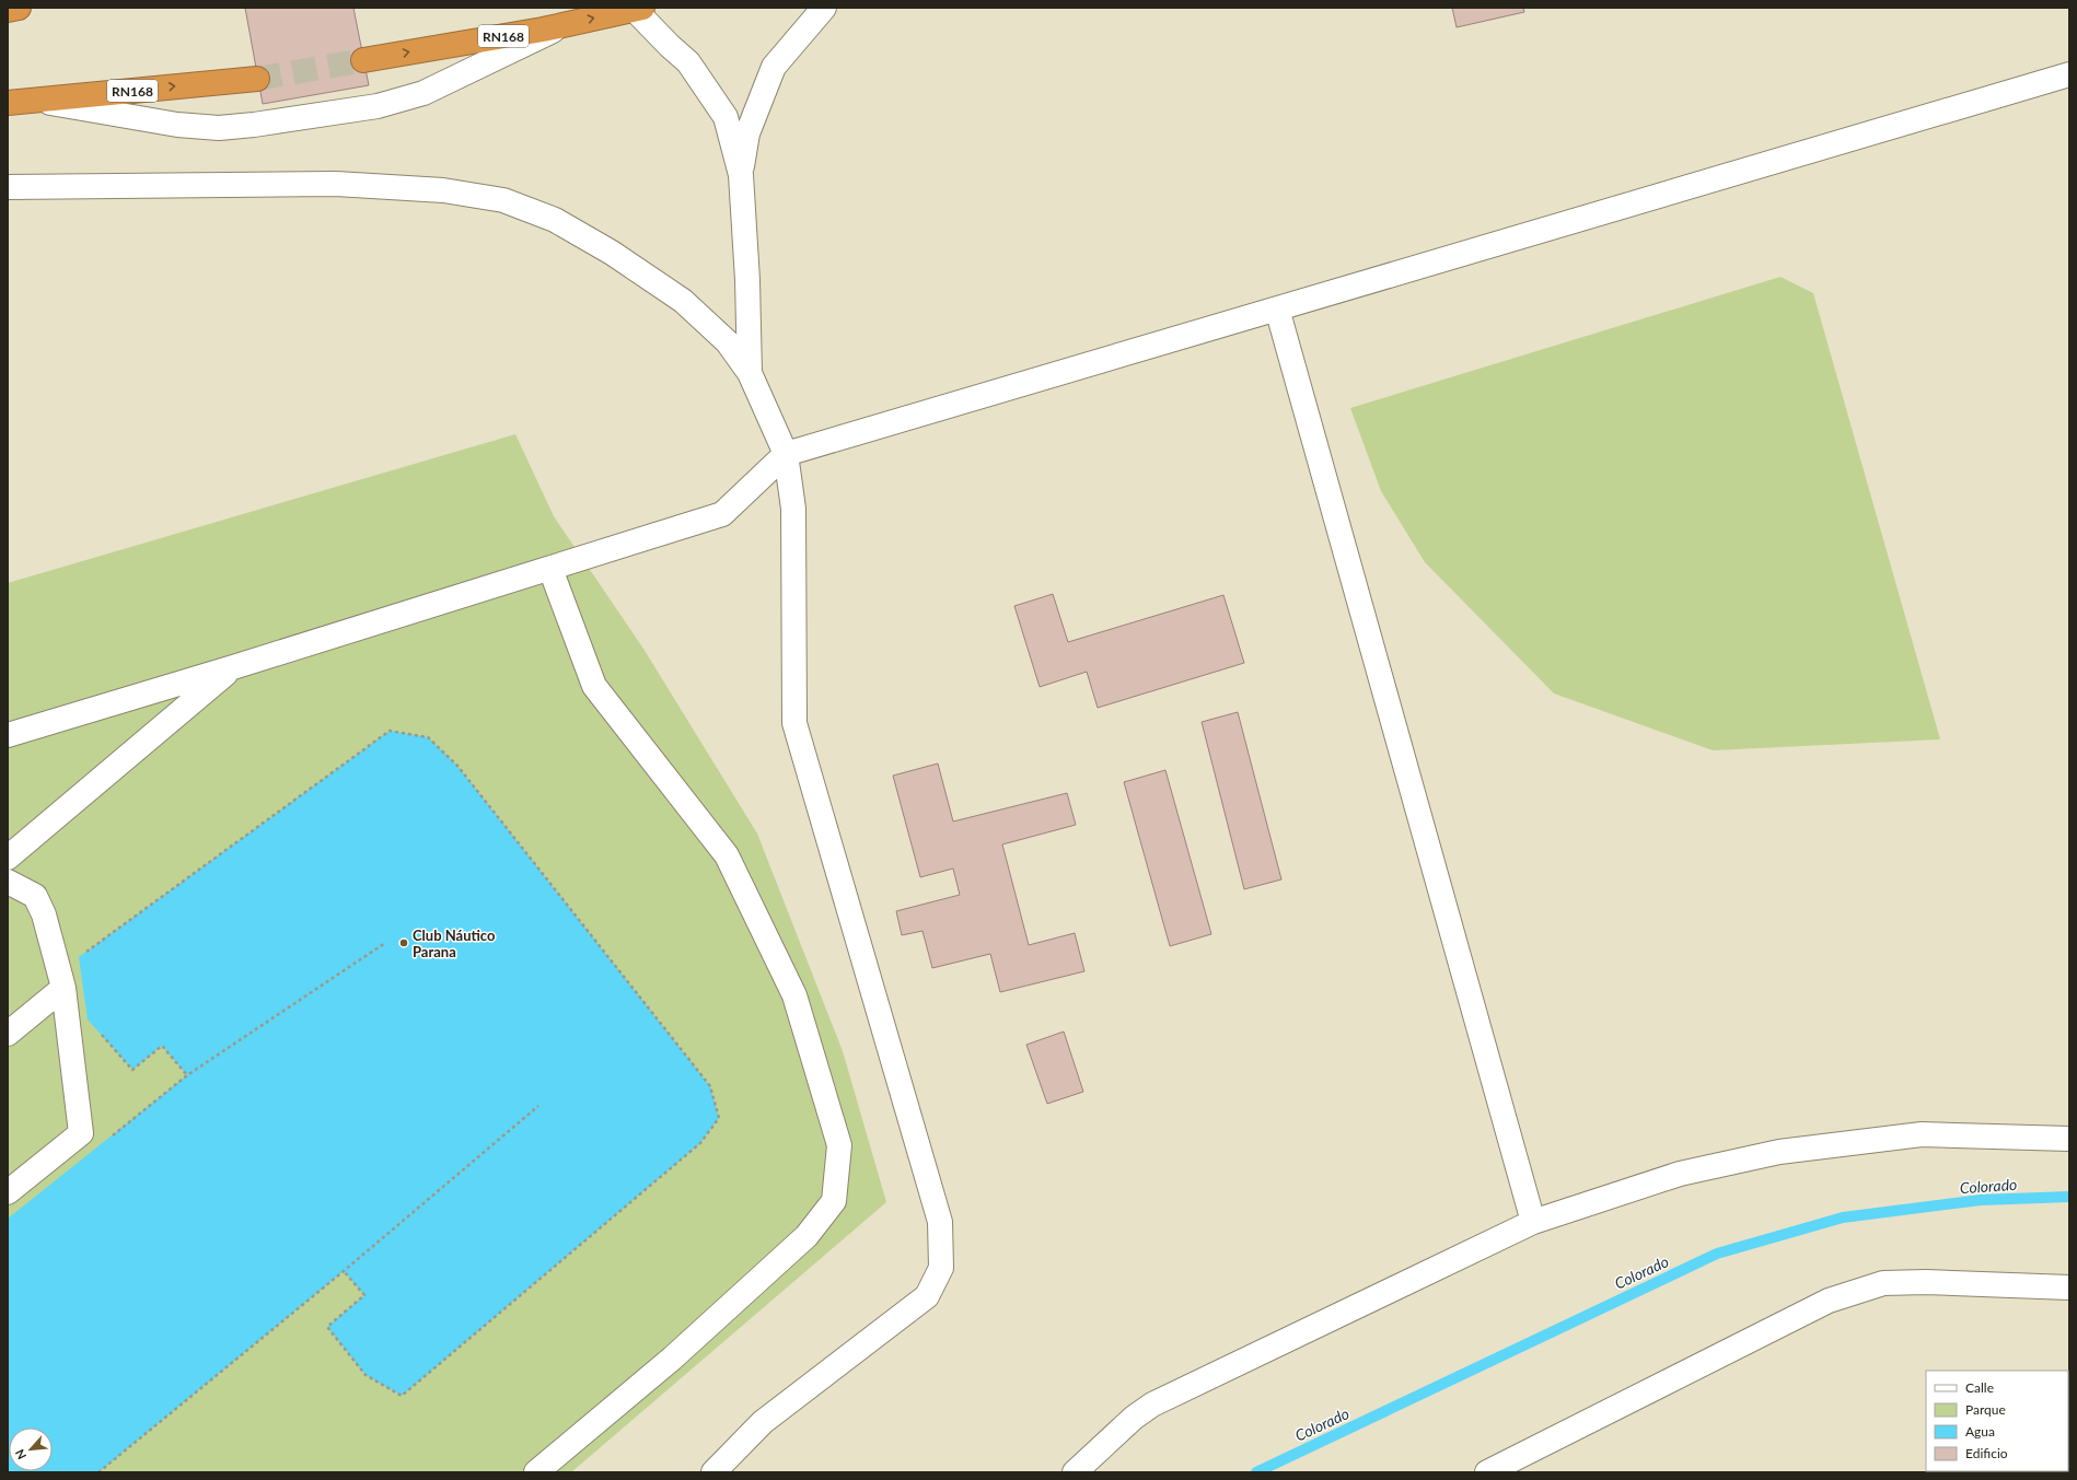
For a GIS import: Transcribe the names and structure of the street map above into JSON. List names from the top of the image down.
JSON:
{
  "streets": {
    "highway": ["RN168"]
  },
  "water": ["Colorado"],
  "places": ["Club Náutico Parana"],
  "legend": [
    "Calle",
    "Parque",
    "Agua",
    "Edificio"
  ],
  "north": "bottom left"
}
